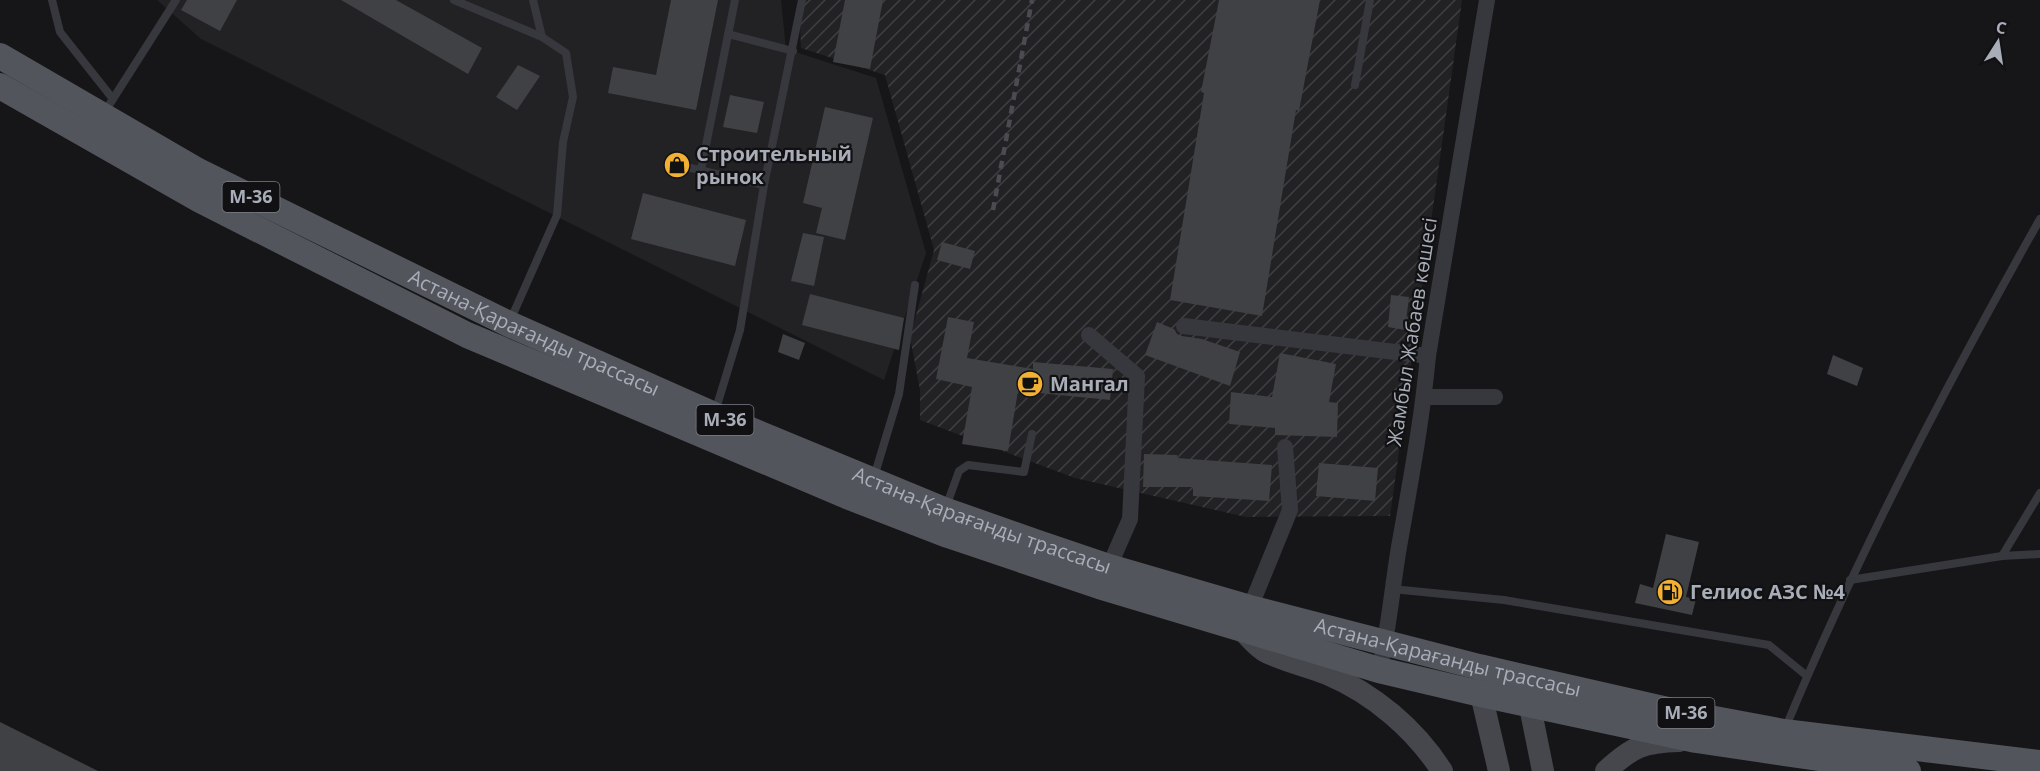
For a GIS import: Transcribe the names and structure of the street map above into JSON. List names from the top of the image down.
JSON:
{
  "streets": {
    "main road": ["M-36", "Астана-Қарағанды трассасы"],
    "street": ["Жамбыл Жабаев көшесі"]
  },
  "crossings": [
    ["Жамбыл Жабаев көшесі", "Астана-Қарағанды трассасы"]
  ],
  "places": {
    "shop": ["Строительный рынок"],
    "cafe": ["Мангал"],
    "fuel station": ["Гелиос АЗС №4"]
  },
  "north": "top"
}
